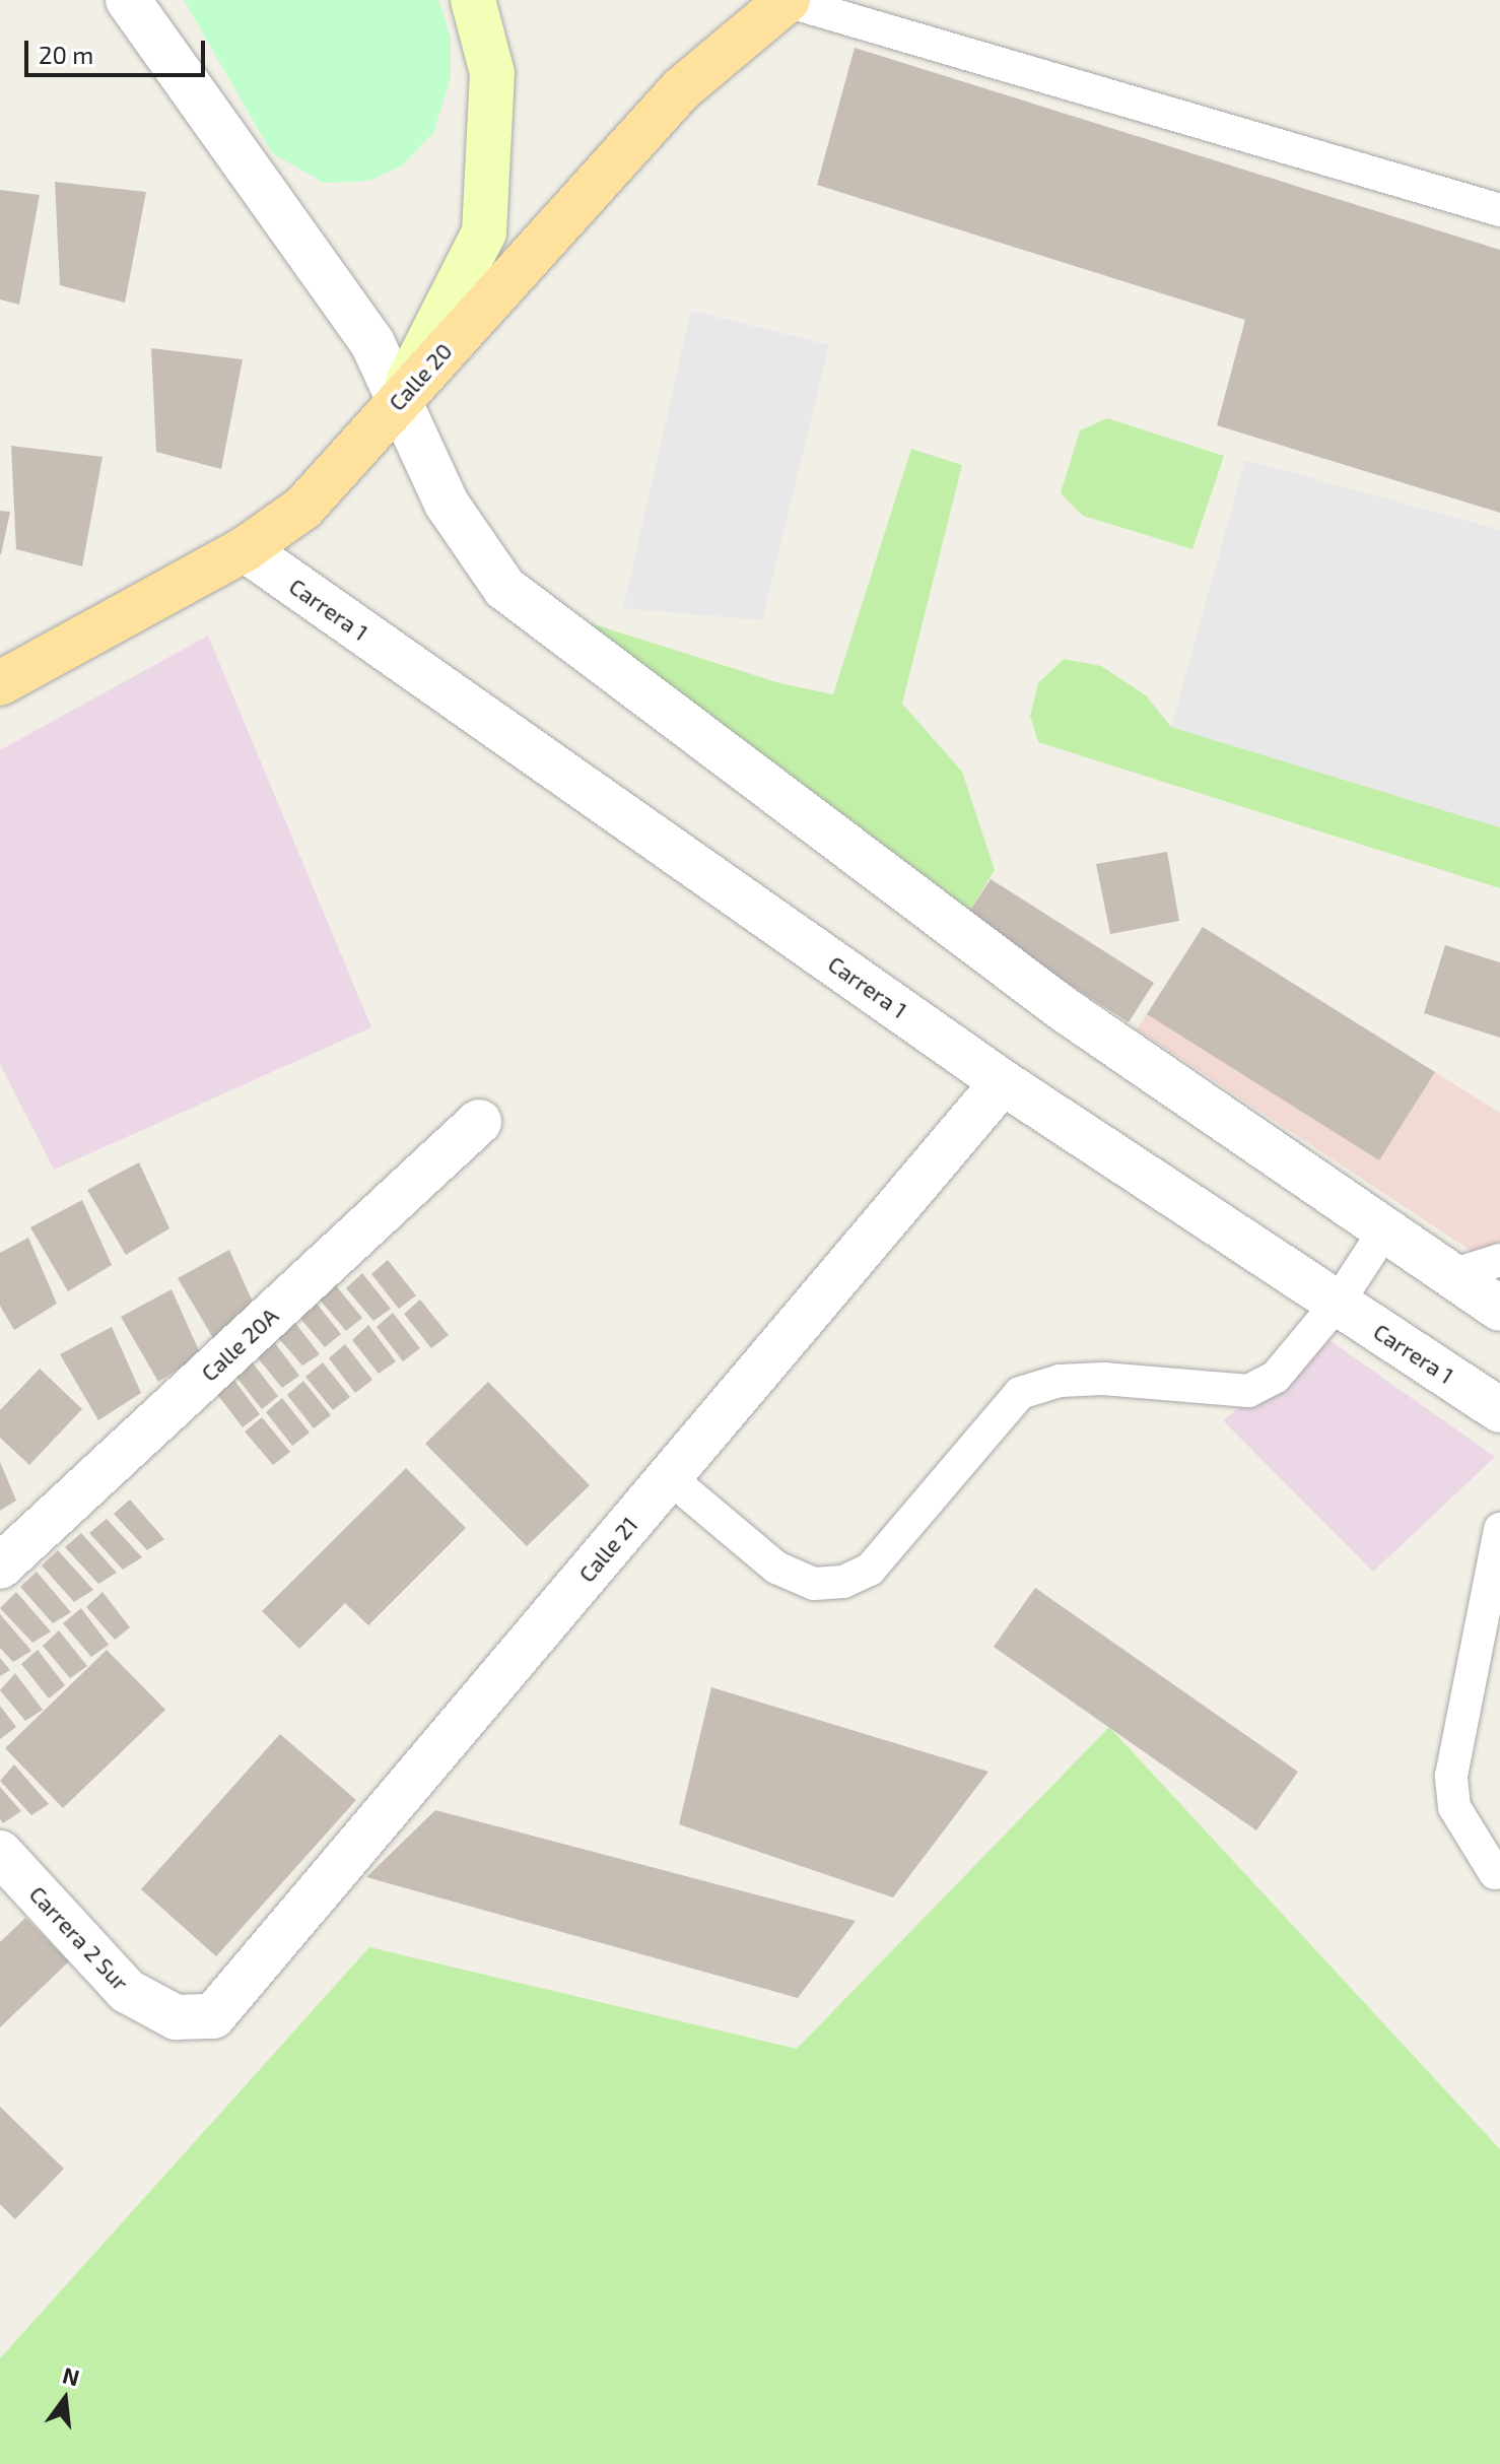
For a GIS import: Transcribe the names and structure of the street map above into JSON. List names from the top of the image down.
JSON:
{
  "streets": {
    "main road": ["Calle 20"],
    "street": [
      "Carrera 1",
      "Calle 20A",
      "Calle 21",
      "Carrera 2 Sur"
    ]
  },
  "crossings": [
    ["Calle 20", "Carrera 1"],
    ["Carrera 1", "Calle 21"],
    ["Calle 21", "Carrera 2 Sur"]
  ],
  "scale_bar": "20 m",
  "north": "top"
}
